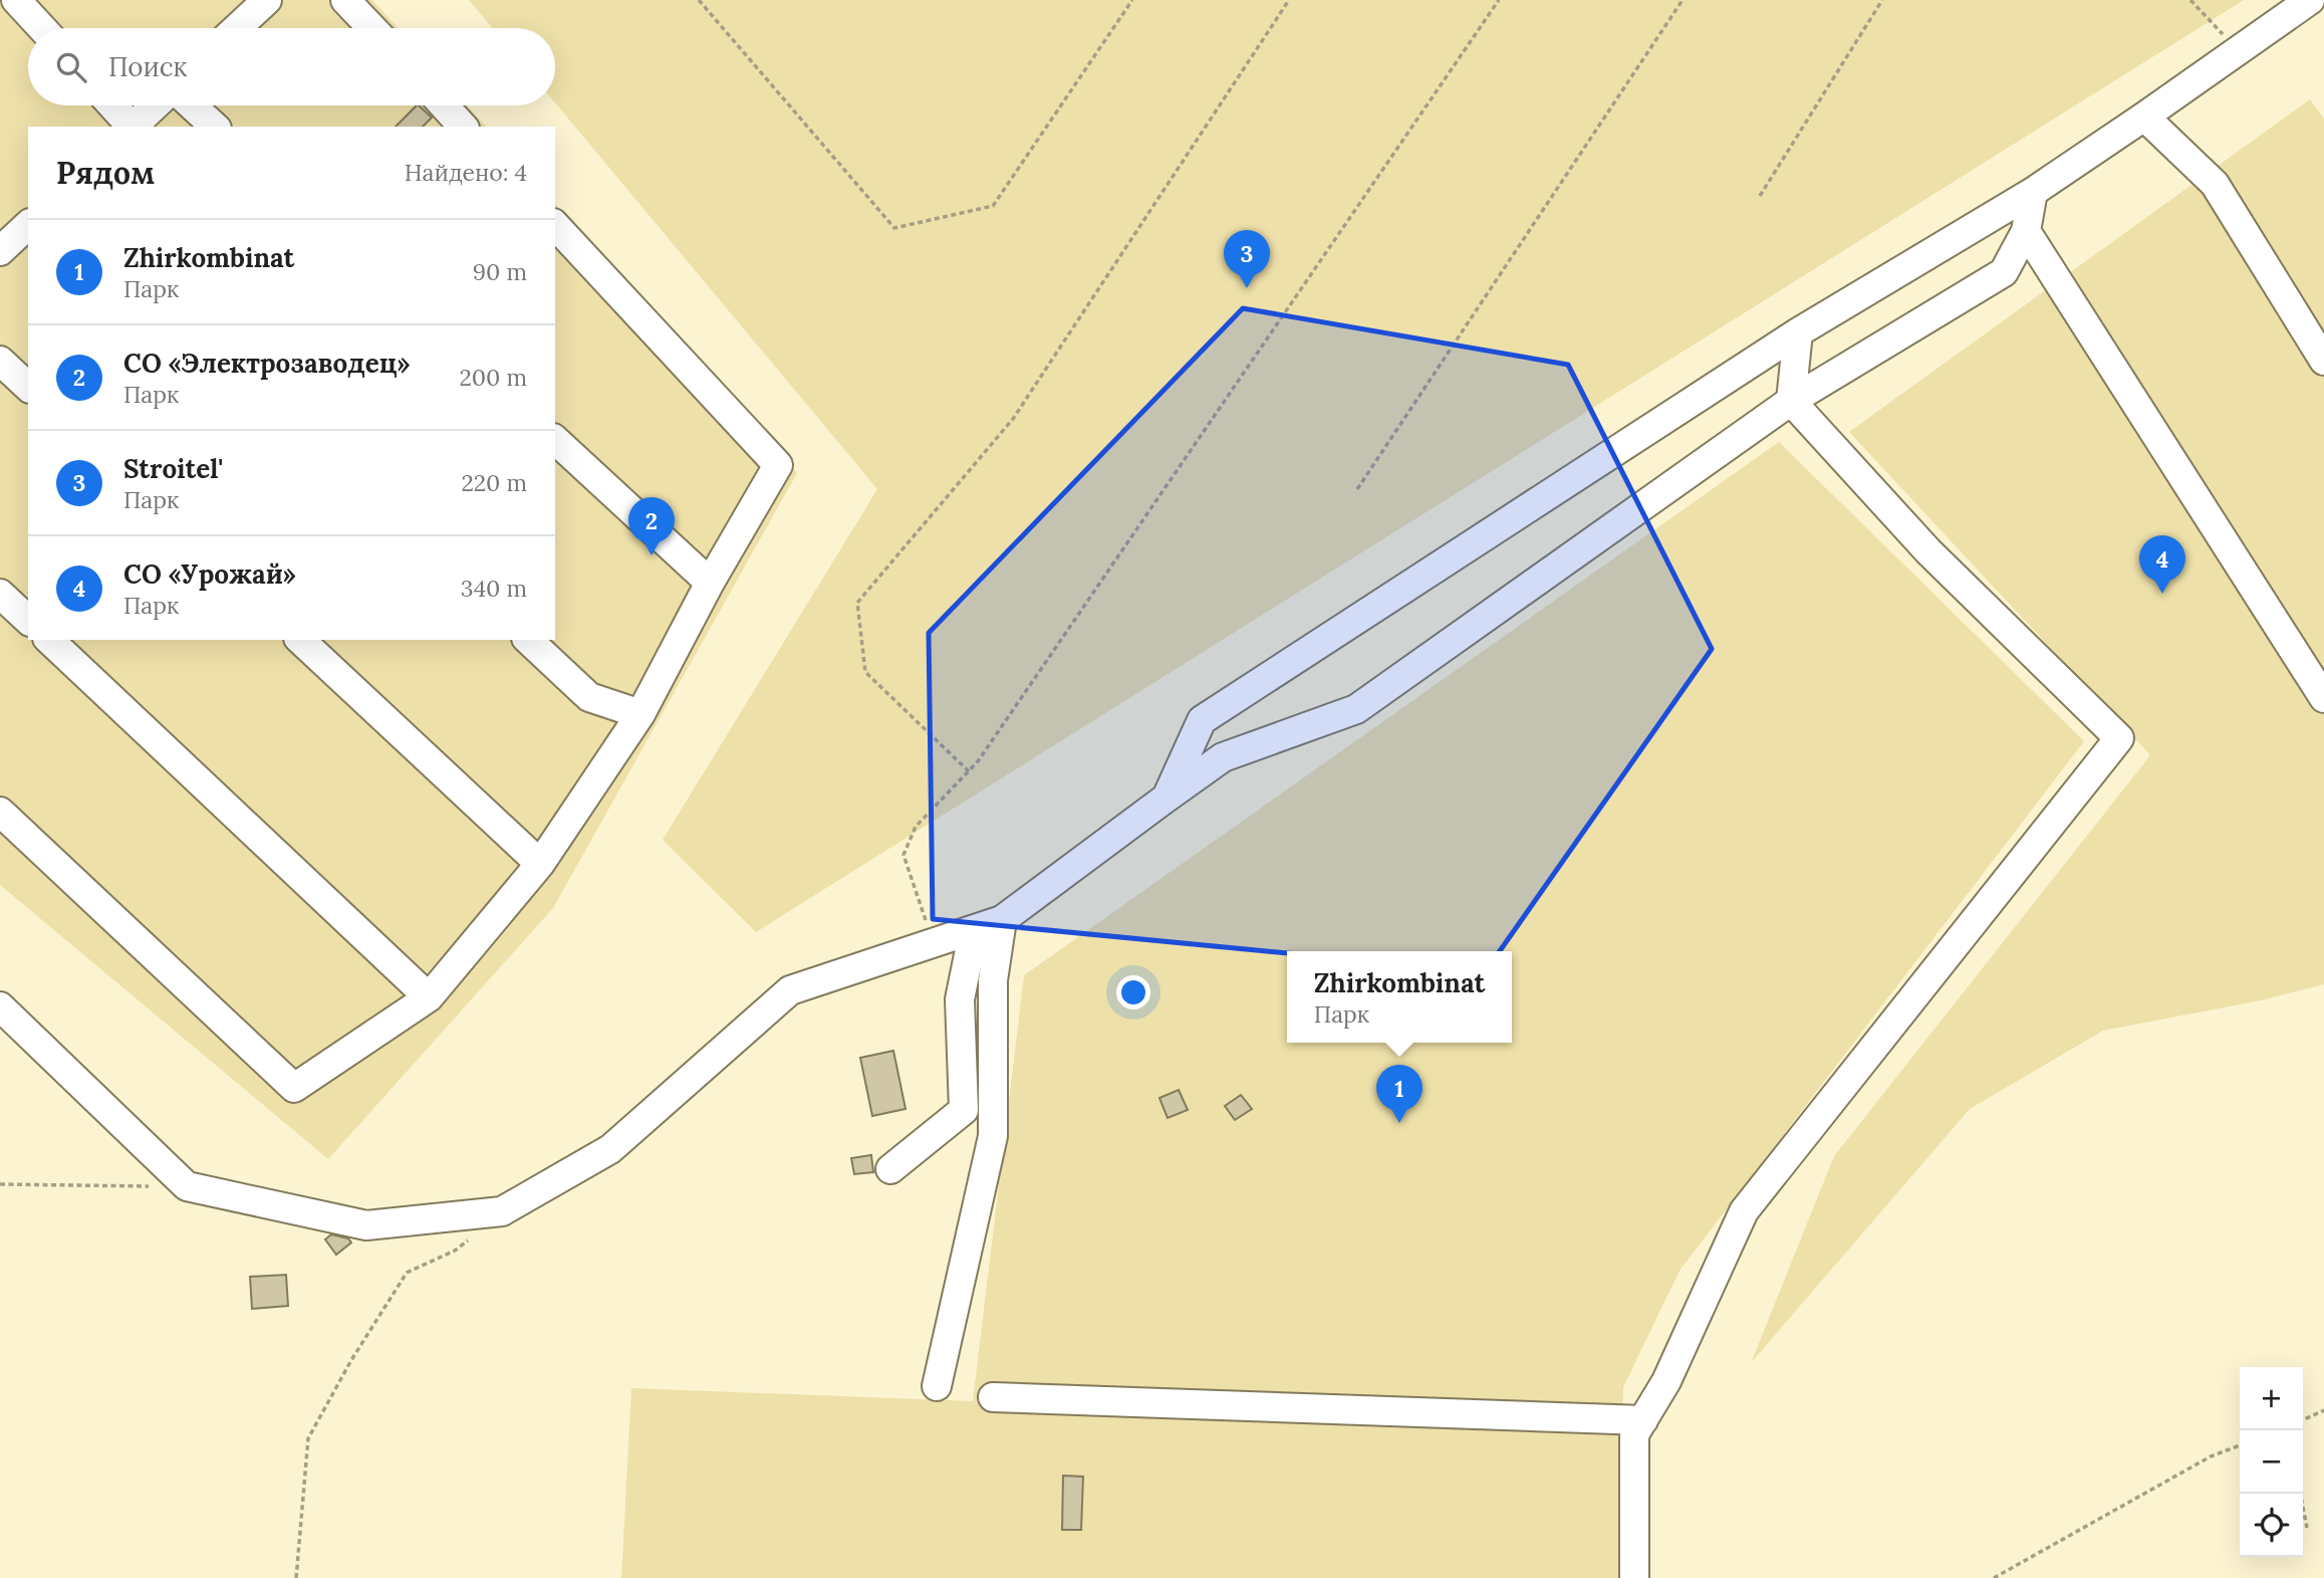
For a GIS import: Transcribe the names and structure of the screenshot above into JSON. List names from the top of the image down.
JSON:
{
  "page": {
    "search": "Поиск",
    "heading": ["Рядом", "Найдено: 4"],
    "list": [
      {
        "mark": "1",
        "name": "Zhirkombinat",
        "note": "Парк",
        "value": "90 m"
      },
      {
        "mark": "2",
        "name": "СО «Электрозаводец»",
        "note": "Парк",
        "value": "200 m"
      },
      {
        "mark": "3",
        "name": "Stroitel'",
        "note": "Парк",
        "value": "220 m"
      },
      {
        "mark": "4",
        "name": "СО «Урожай»",
        "note": "Парк",
        "value": "340 m"
      }
    ],
    "pins": [
      "3",
      "2",
      "4",
      "1"
    ],
    "popup": ["Zhirkombinat", "Парк"],
    "map_buttons": ["+", "−"]
  }
}
